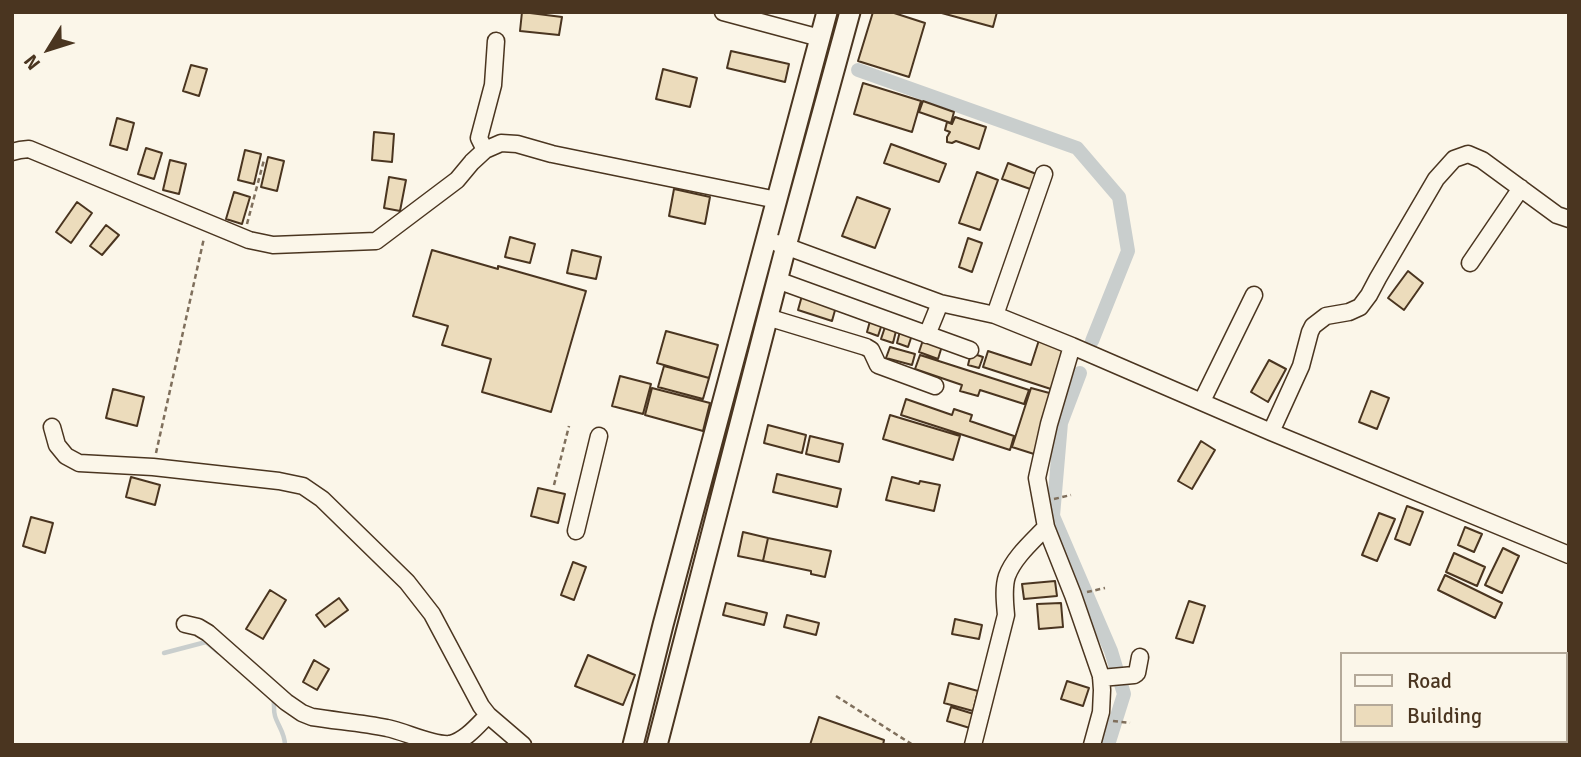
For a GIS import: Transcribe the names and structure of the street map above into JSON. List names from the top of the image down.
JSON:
{
  "legend": ["Road", "Building"],
  "north": "bottom left"
}
